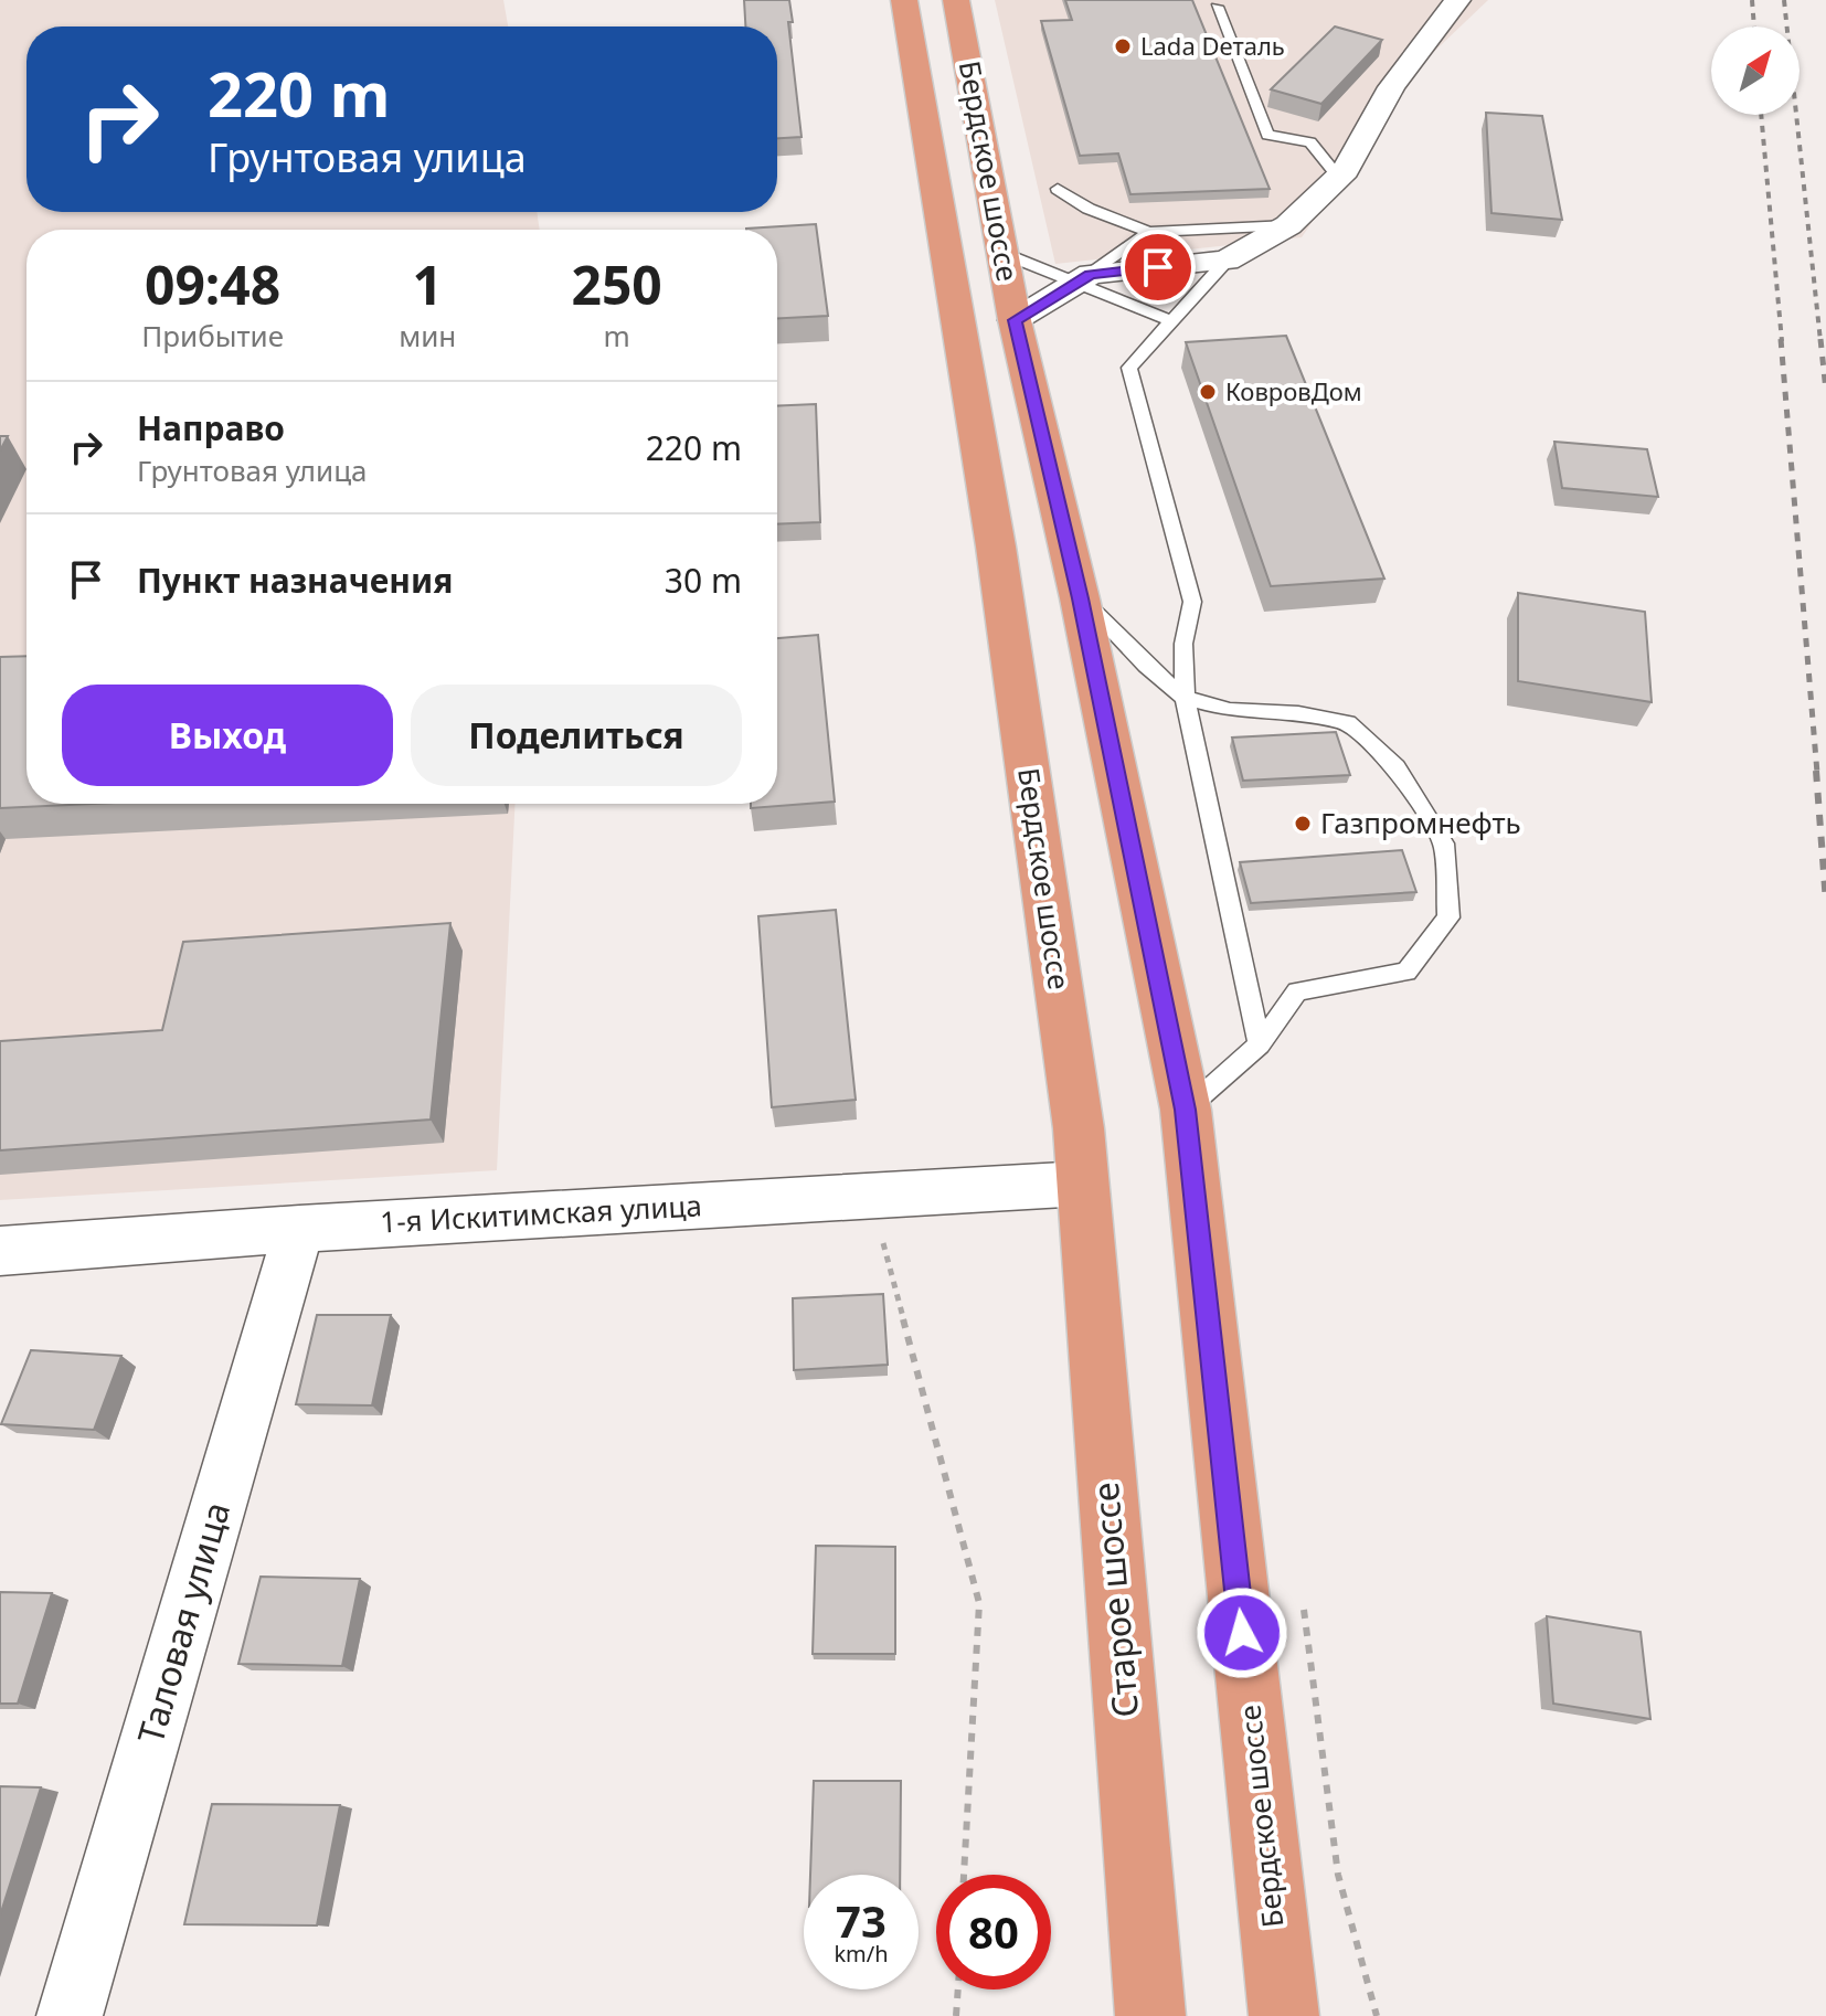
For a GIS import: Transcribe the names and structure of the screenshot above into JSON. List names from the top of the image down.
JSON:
{
  "streets": {
    "highway": ["Бердское шоссе", "Старое шоссе"],
    "street": ["1-я Искитимская улица", "Таловая улица"]
  },
  "crossings": [
    ["Бердское шоссе", "1-я Искитимская улица"],
    ["Бердское шоссе", "Старое шоссе"],
    ["1-я Искитимская улица", "Старое шоссе"],
    ["1-я Искитимская улица", "Таловая улица"]
  ],
  "places": ["Lada Dеталь", "КовровДом", "Газпромнефть"],
  "north": "top right",
  "page": {
    "turn": ["220 m", "Грунтовая улица"],
    "eta": [
      "09:48",
      "Прибытие",
      "1",
      "мин",
      "250",
      "m"
    ],
    "list": [
      {
        "name": "Направо",
        "note": "Грунтовая улица",
        "value": "220 m"
      },
      {
        "name": "Пункт назначения",
        "value": "30 m"
      }
    ],
    "buttons": ["Выход", "Поделиться"],
    "speed": "73 km/h",
    "limit": "80"
  }
}
